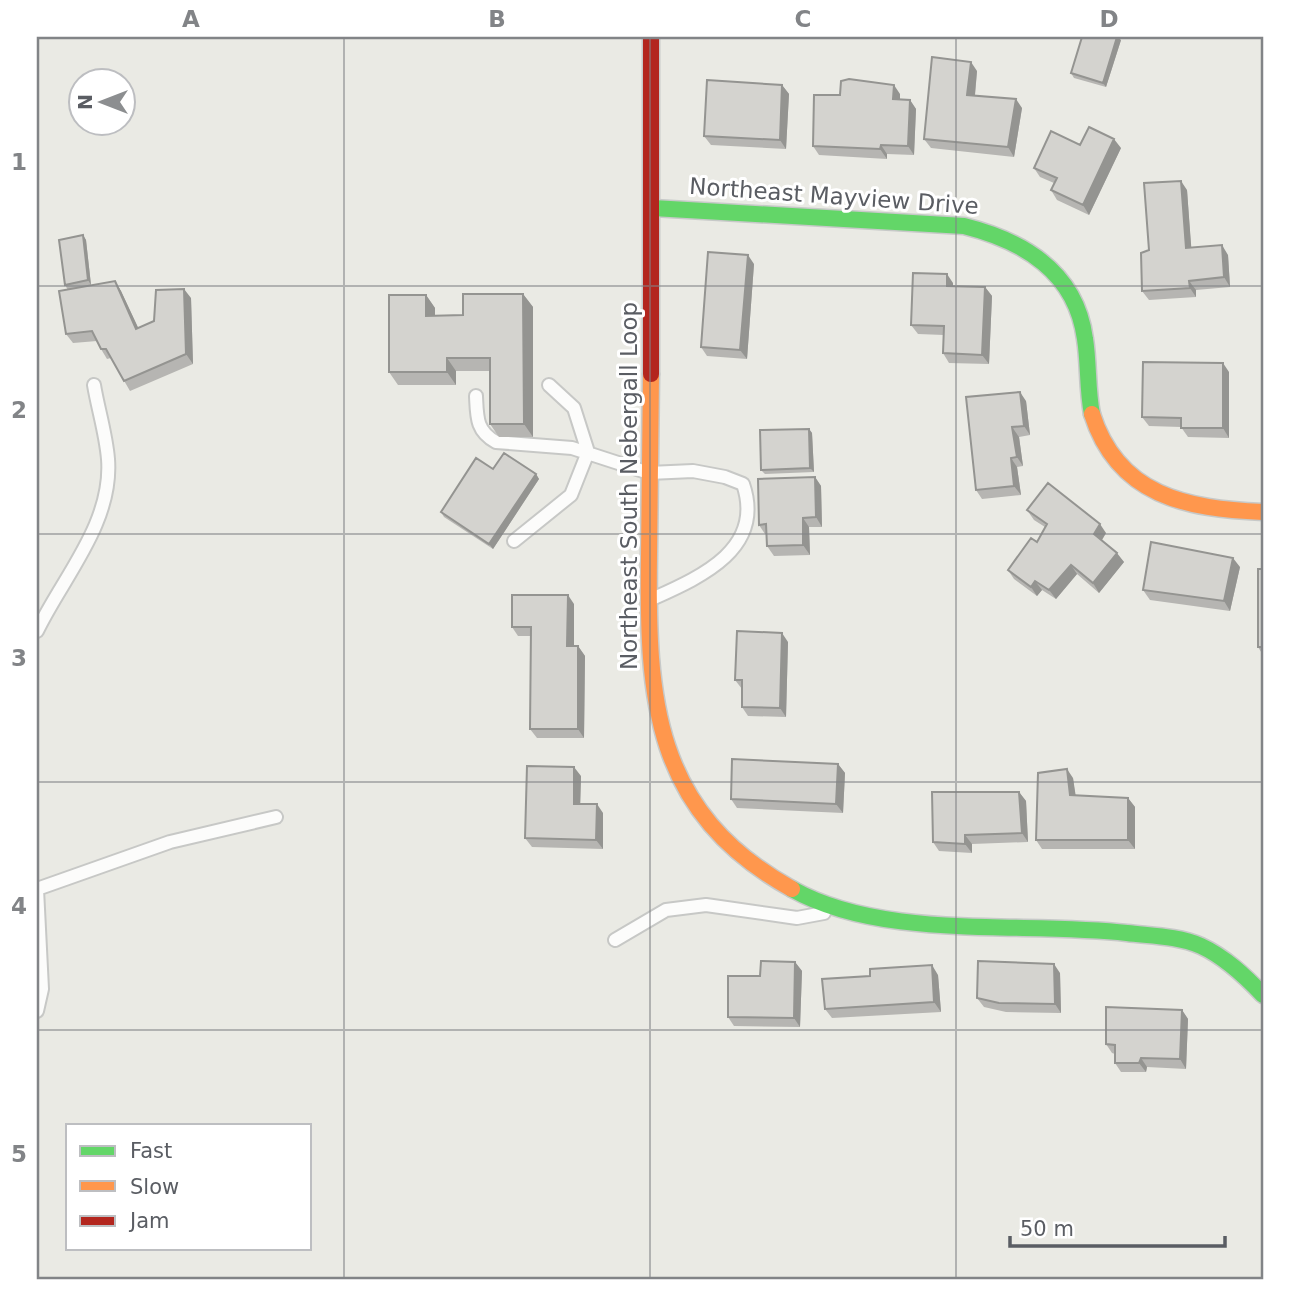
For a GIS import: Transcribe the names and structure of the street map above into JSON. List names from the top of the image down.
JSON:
{
  "streets": {
    "street": ["Northeast Mayview Drive", "Northeast South Nebergall Loop"]
  },
  "crossings": [
    ["Northeast Mayview Drive", "Northeast South Nebergall Loop"]
  ],
  "legend": ["Fast", "Slow", "Jam"],
  "scale_bar": "50 m",
  "north": "left",
  "grid": {
    "columns": [
      "A",
      "B",
      "C",
      "D"
    ],
    "rows": [
      "1",
      "2",
      "3",
      "4",
      "5"
    ]
  }
}
